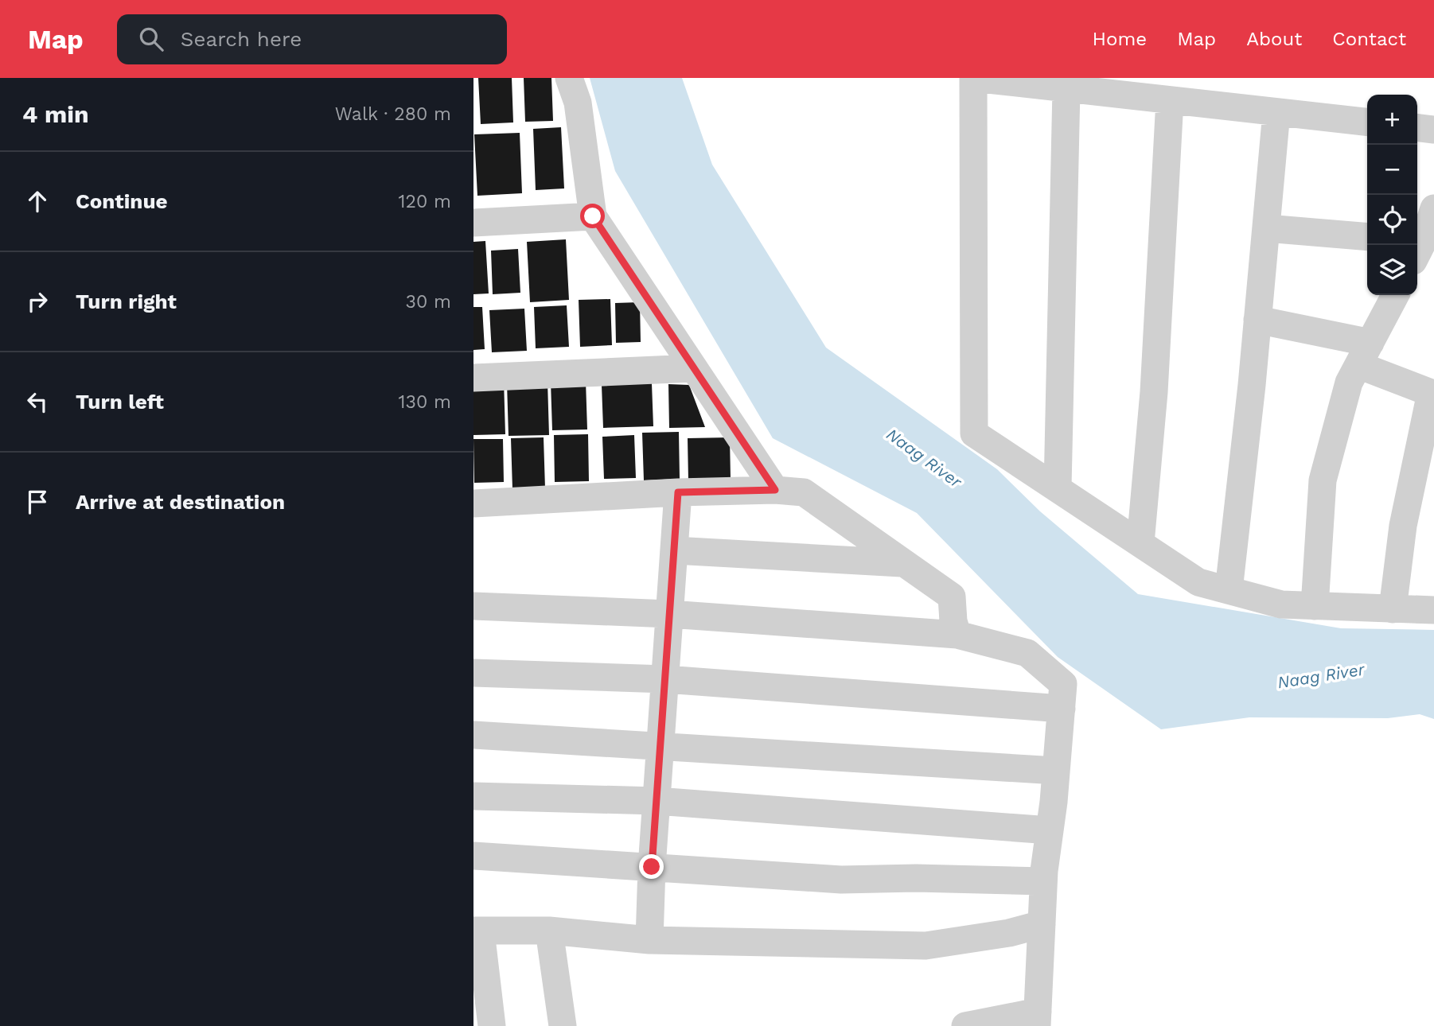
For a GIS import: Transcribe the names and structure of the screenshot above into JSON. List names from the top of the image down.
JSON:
{
  "water": ["Naag River"],
  "page": {
    "header": "Map",
    "search": "Search here",
    "nav": [
      "Home",
      "Map",
      "About",
      "Contact"
    ],
    "heading": ["4 min", "Walk · 280 m"],
    "map_buttons": ["+", "−"],
    "list": [
      ["Continue", "120 m"],
      ["Turn right", "30 m"],
      ["Turn left", "130 m"],
      "Arrive at destination"
    ]
  }
}
